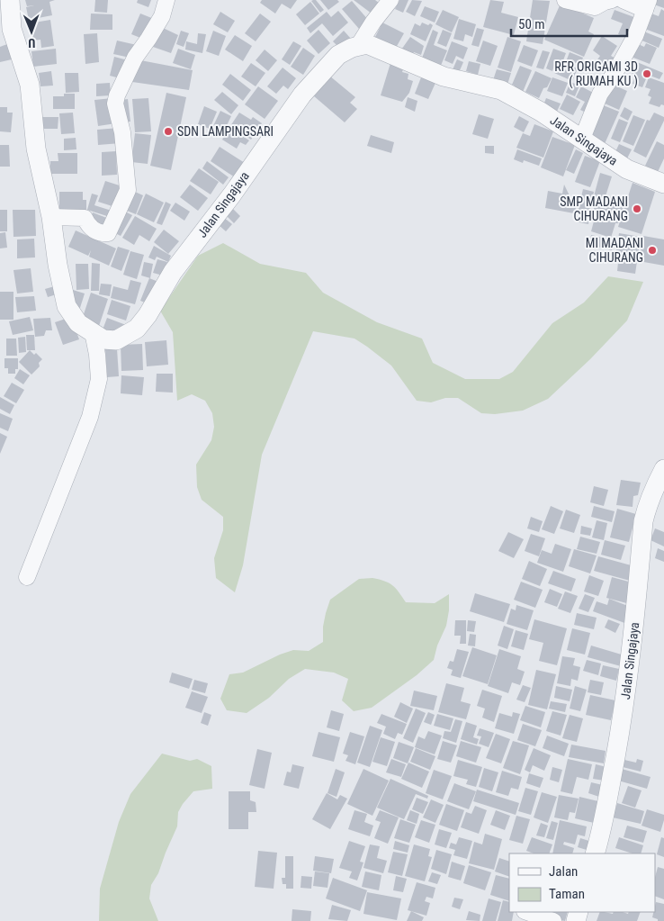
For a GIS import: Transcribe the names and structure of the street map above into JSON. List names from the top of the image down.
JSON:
{
  "streets": {
    "street": ["Jalan Singajaya"]
  },
  "places": [
    "RFR ORIGAMI 3D ( RUMAH KU )",
    "SDN LAMPINGSARI",
    "SMP MADANI CIHURANG",
    "MI MADANI CIHURANG"
  ],
  "legend": ["Jalan", "Taman"],
  "scale_bar": "50 m",
  "north": "bottom"
}
